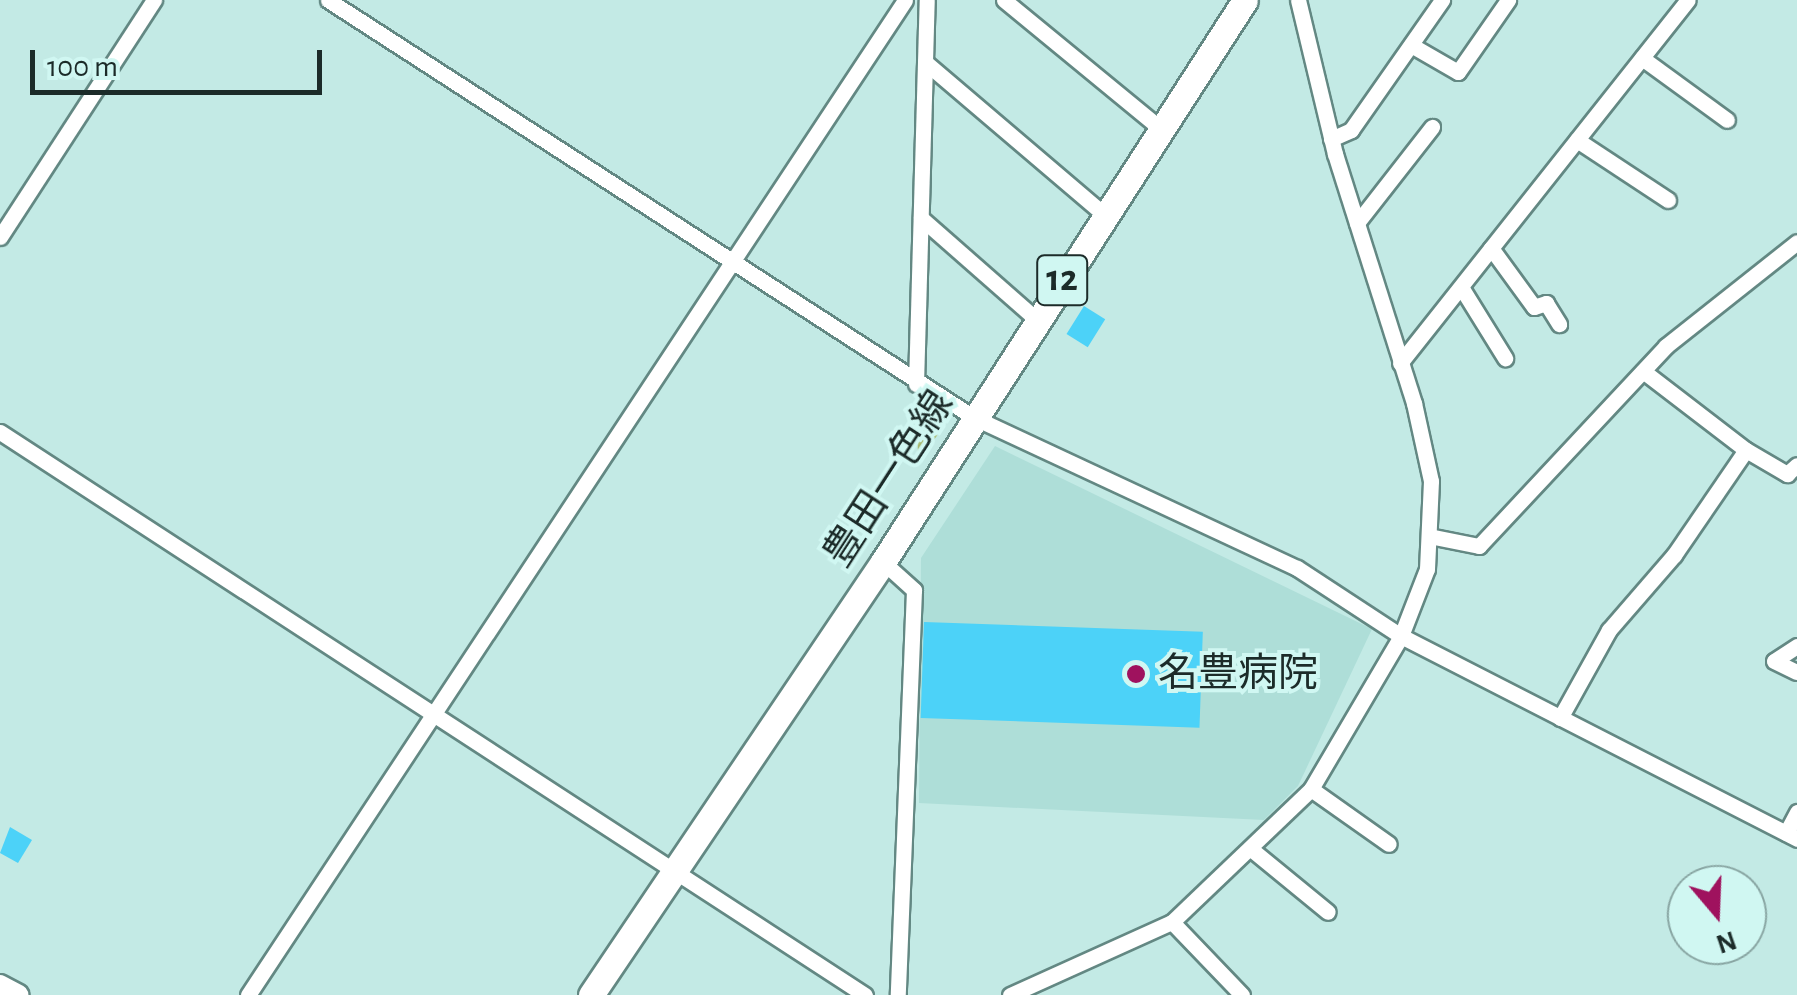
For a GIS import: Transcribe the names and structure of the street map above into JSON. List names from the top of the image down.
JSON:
{
  "streets": {
    "main road": ["12", "豊田一色線"]
  },
  "places": ["名豊病院"],
  "scale_bar": "100 m",
  "north": "bottom"
}
